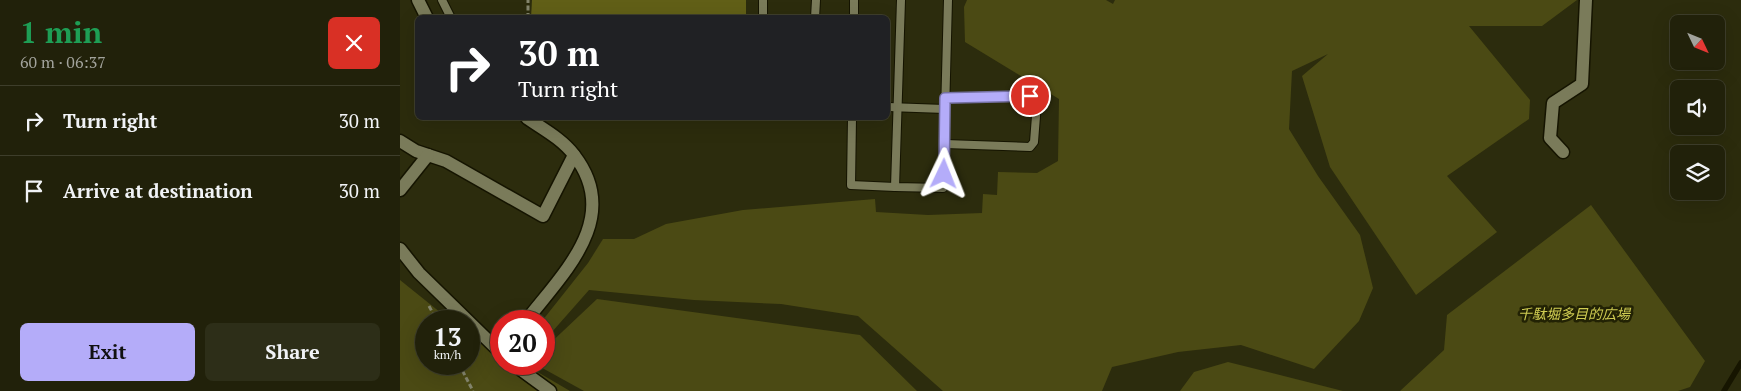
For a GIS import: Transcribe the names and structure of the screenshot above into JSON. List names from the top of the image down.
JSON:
{
  "parks": ["千駄堀多目的広場"],
  "north": "bottom right",
  "page": {
    "heading": ["1 min", "60 m · 06:37"],
    "turn": ["30 m", "Turn right"],
    "list": [
      {
        "name": "Turn right",
        "value": "30 m"
      },
      {
        "name": "Arrive at destination",
        "value": "30 m"
      }
    ],
    "speed": "13 km/h",
    "limit": "20",
    "buttons": ["Exit", "Share"]
  }
}
